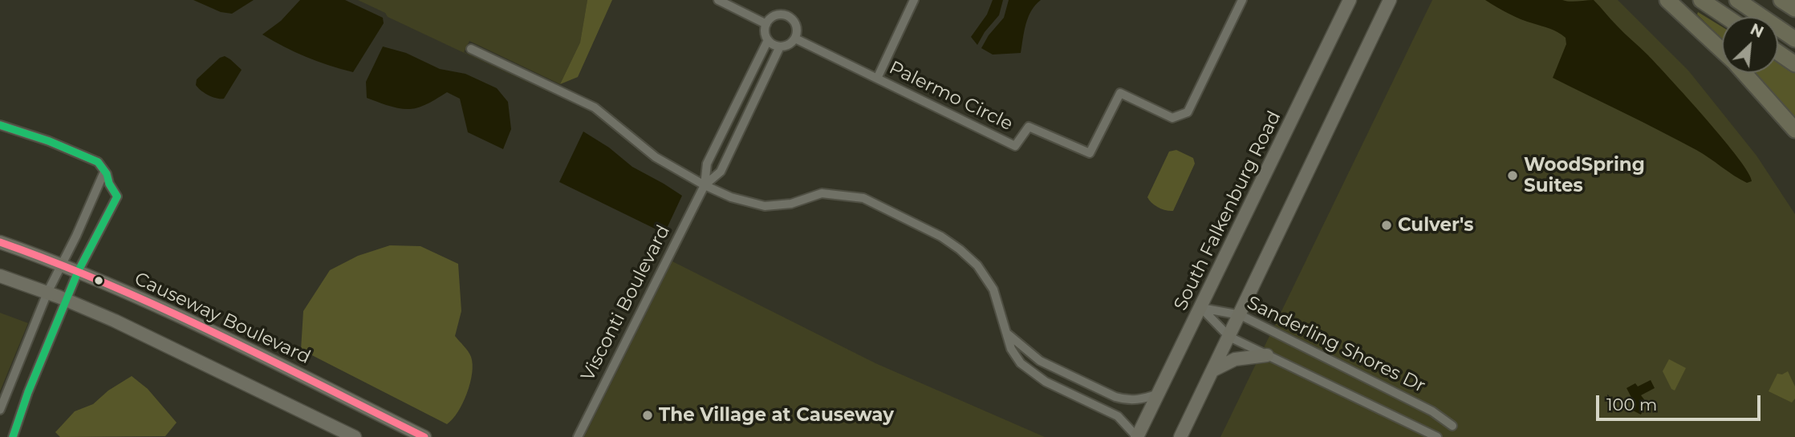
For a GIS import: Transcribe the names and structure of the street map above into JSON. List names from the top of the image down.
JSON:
{
  "streets": {
    "street": [
      "Palermo Circle",
      "South Falkenburg Road",
      "Visconti Boulevard",
      "Causeway Boulevard",
      "Sanderling Shores Dr"
    ]
  },
  "crossings": [
    ["Palermo Circle", "Visconti Boulevard"],
    ["South Falkenburg Road", "Sanderling Shores Dr"]
  ],
  "places": ["WoodSpring Suites", "Culver's", "The Village at Causeway"],
  "scale_bar": "100 m",
  "north": "top right"
}
